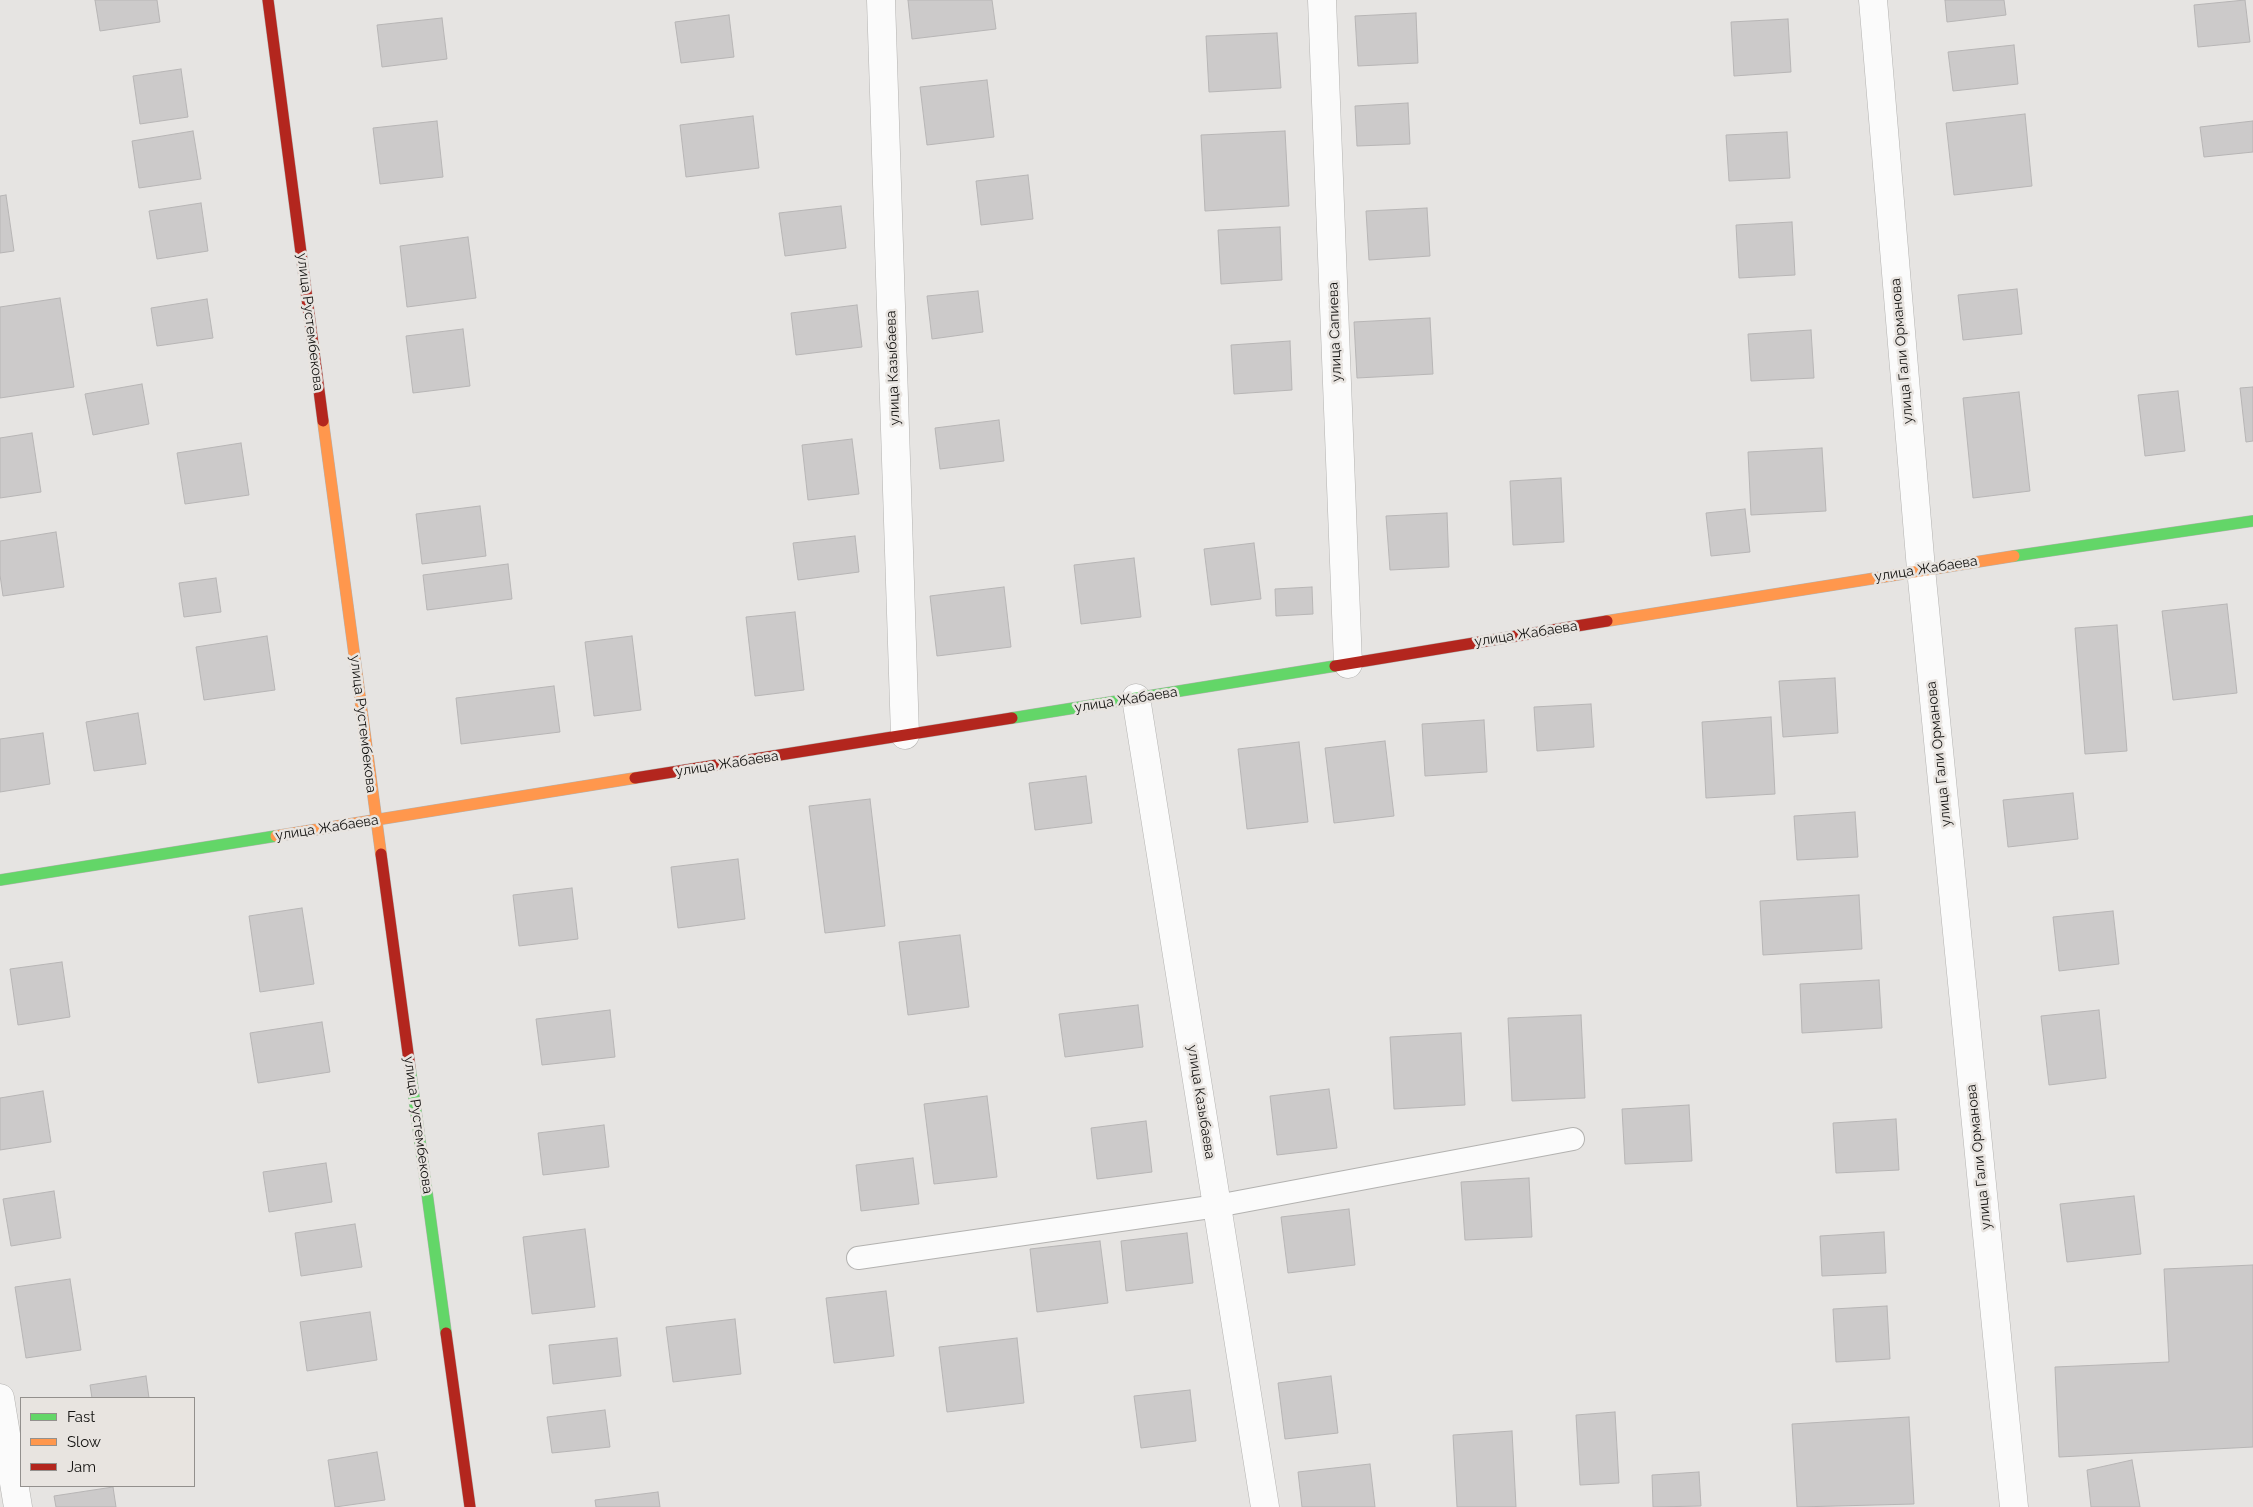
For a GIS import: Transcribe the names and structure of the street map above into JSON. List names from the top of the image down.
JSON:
{
  "streets": {
    "street": [
      "улица Рустембекова",
      "улица Сапиева",
      "улица Гали Орманова",
      "улица Казыбаева",
      "улица Жабаева"
    ]
  },
  "crossings": [
    ["улица Рустембекова", "улица Жабаева"],
    ["улица Сапиева", "улица Жабаева"],
    ["улица Гали Орманова", "улица Жабаева"],
    ["улица Казыбаева", "улица Жабаева"]
  ],
  "legend": ["Fast", "Slow", "Jam"]
}
